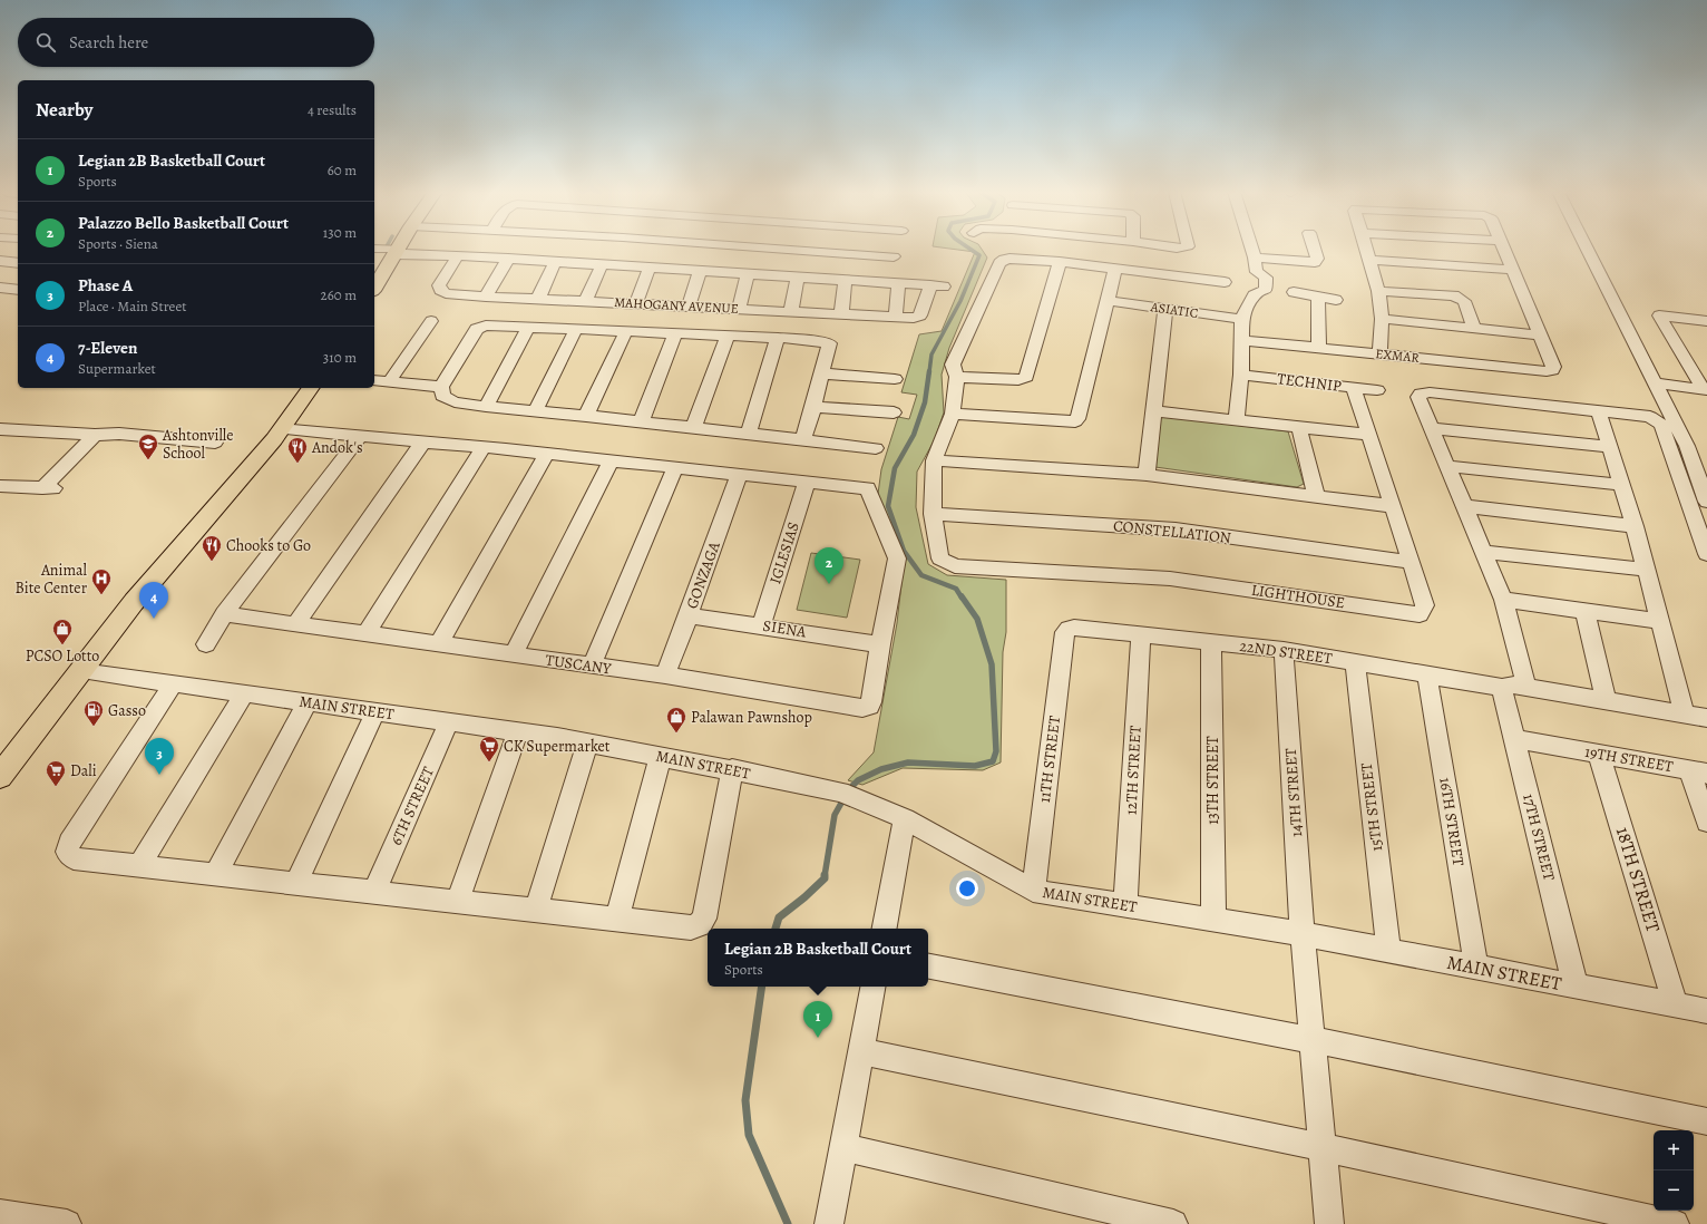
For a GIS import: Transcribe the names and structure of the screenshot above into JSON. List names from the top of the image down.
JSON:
{
  "streets": {
    "street": [
      "MAHOGANY AVENUE",
      "ASIATIC",
      "EXMAR",
      "TECHNIP",
      "CONSTELLATION",
      "IGLESIAS",
      "GONZAGA",
      "LIGHTHOUSE",
      "SIENA",
      "22ND STREET",
      "TUSCANY",
      "MAIN STREET",
      "11TH STREET",
      "19TH STREET",
      "12TH STREET",
      "13TH STREET",
      "14TH STREET",
      "6TH STREET",
      "15TH STREET",
      "16TH STREET",
      "17TH STREET",
      "18TH STREET"
    ]
  },
  "crossings": [
    ["TECHNIP", "LIGHTHOUSE"],
    ["CONSTELLATION", "LIGHTHOUSE"],
    ["IGLESIAS", "SIENA"],
    ["IGLESIAS", "TUSCANY"],
    ["GONZAGA", "SIENA"],
    ["GONZAGA", "TUSCANY"],
    ["SIENA", "TUSCANY"],
    ["22ND STREET", "11TH STREET"],
    ["22ND STREET", "12TH STREET"],
    ["22ND STREET", "13TH STREET"],
    ["22ND STREET", "14TH STREET"],
    ["22ND STREET", "15TH STREET"],
    ["22ND STREET", "16TH STREET"],
    ["22ND STREET", "17TH STREET"],
    ["MAIN STREET", "11TH STREET"],
    ["MAIN STREET", "12TH STREET"],
    ["MAIN STREET", "13TH STREET"],
    ["MAIN STREET", "14TH STREET"],
    ["MAIN STREET", "6TH STREET"],
    ["MAIN STREET", "15TH STREET"],
    ["MAIN STREET", "16TH STREET"],
    ["MAIN STREET", "17TH STREET"],
    ["MAIN STREET", "18TH STREET"],
    ["19TH STREET", "17TH STREET"],
    ["19TH STREET", "18TH STREET"]
  ],
  "places": {
    "school or university": ["Ashtonville School"],
    "restaurant": ["Andok's", "Chooks to Go"],
    "hospital": ["Animal Bite Center"],
    "shop": ["PCSO Lotto", "Palawan Pawnshop"],
    "fuel station": ["Gasso"],
    "supermarket": ["CK Supermarket", "Dali"]
  },
  "page": {
    "search": "Search here",
    "heading": ["Nearby", "4 results"],
    "list": [
      {
        "mark": "1",
        "name": "Legian 2B Basketball Court",
        "note": "Sports",
        "value": "60 m"
      },
      {
        "mark": "2",
        "name": "Palazzo Bello Basketball Court",
        "note": "Sports · Siena",
        "value": "130 m"
      },
      {
        "mark": "3",
        "name": "Phase A",
        "note": "Place · Main Street",
        "value": "260 m"
      },
      {
        "mark": "4",
        "name": "7-Eleven",
        "note": "Supermarket",
        "value": "310 m"
      }
    ],
    "pins": [
      "2",
      "4",
      "3",
      "1"
    ],
    "popup": ["Legian 2B Basketball Court", "Sports"],
    "map_buttons": ["+", "−"]
  }
}
